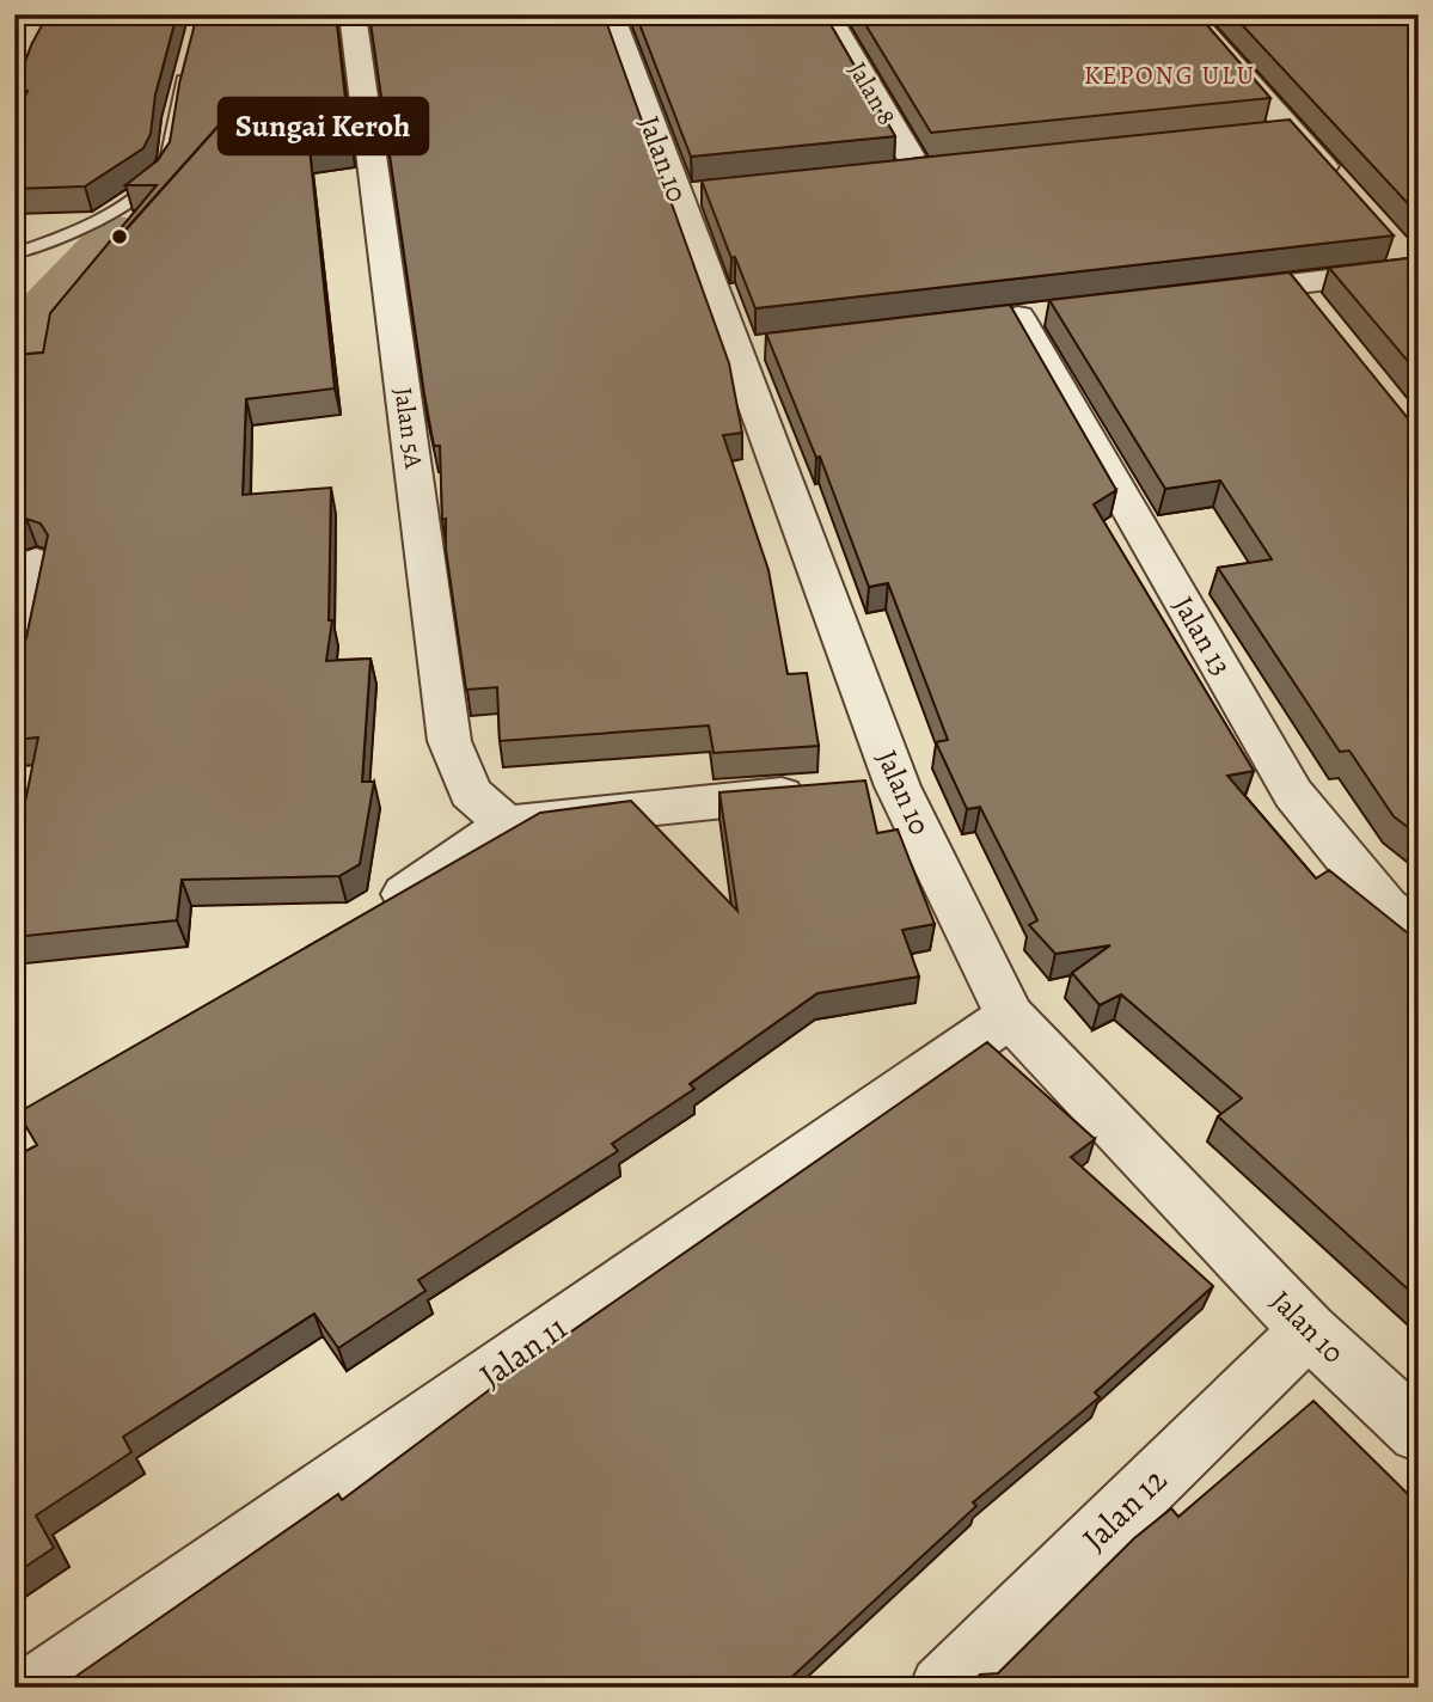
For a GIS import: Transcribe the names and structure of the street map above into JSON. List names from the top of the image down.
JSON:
{
  "streets": {
    "street": [
      "Jalan 8",
      "Jalan 10",
      "Jalan 5A",
      "Jalan 13",
      "Jalan 11",
      "Jalan 12"
    ]
  },
  "crossings": [
    ["Jalan 10", "Jalan 11"],
    ["Jalan 10", "Jalan 12"]
  ],
  "districts": ["KEPONG ULU"],
  "places": ["Sungai Keroh"]
}
